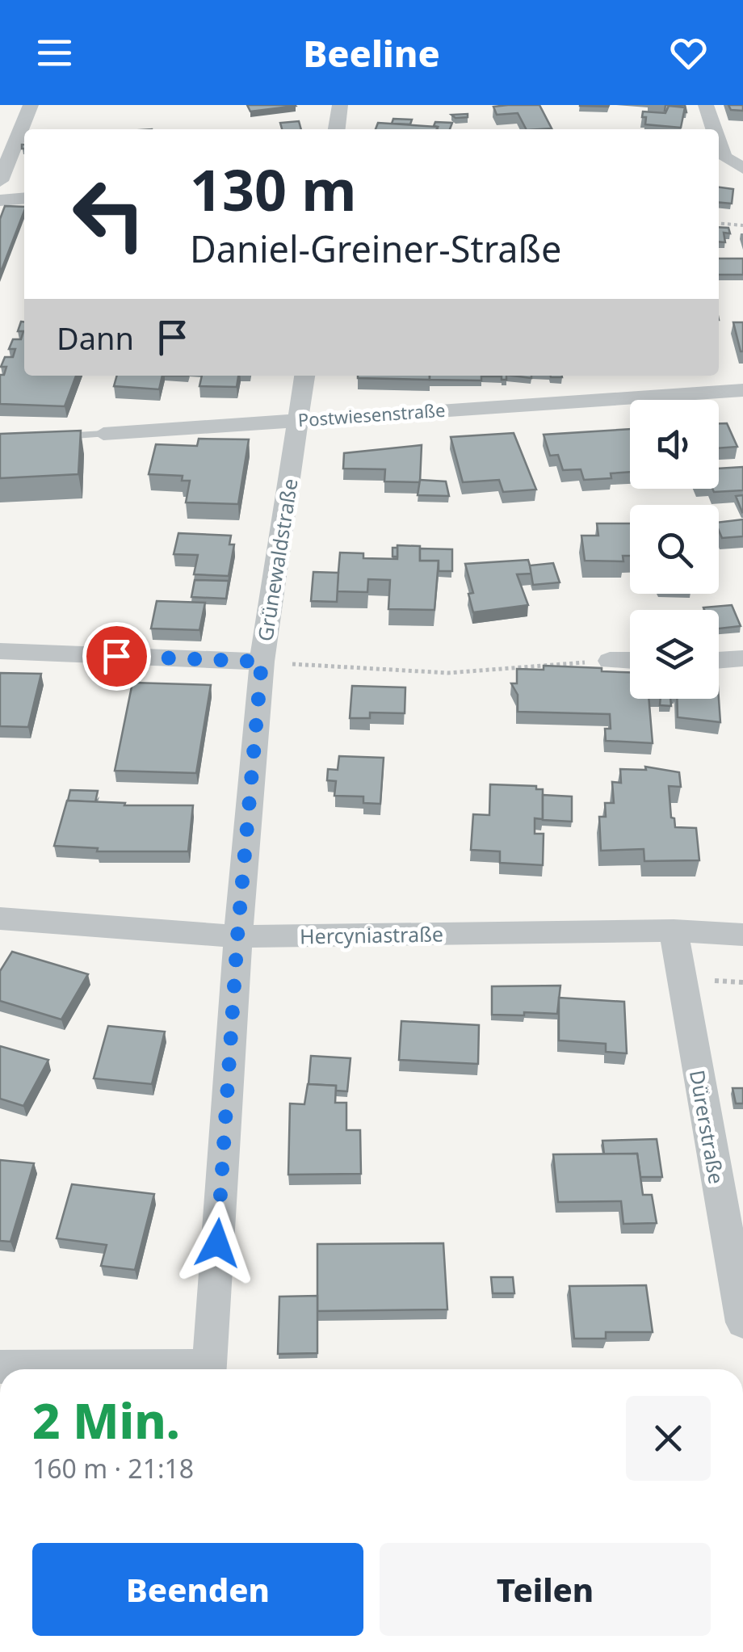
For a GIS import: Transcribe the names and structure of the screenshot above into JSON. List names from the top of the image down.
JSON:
{
  "streets": {
    "street": [
      "Postwiesenstraße",
      "Grünewaldstraße",
      "Hercyniastraße",
      "Dürerstraße"
    ]
  },
  "crossings": [
    ["Postwiesenstraße", "Grünewaldstraße"],
    ["Grünewaldstraße", "Hercyniastraße"],
    ["Hercyniastraße", "Dürerstraße"]
  ],
  "page": {
    "header": "Beeline",
    "turn": ["130 m", "Daniel-Greiner-Straße"],
    "then": "Dann",
    "heading": ["2 Min.", "160 m · 21:18"],
    "buttons": ["Beenden", "Teilen"]
  }
}
